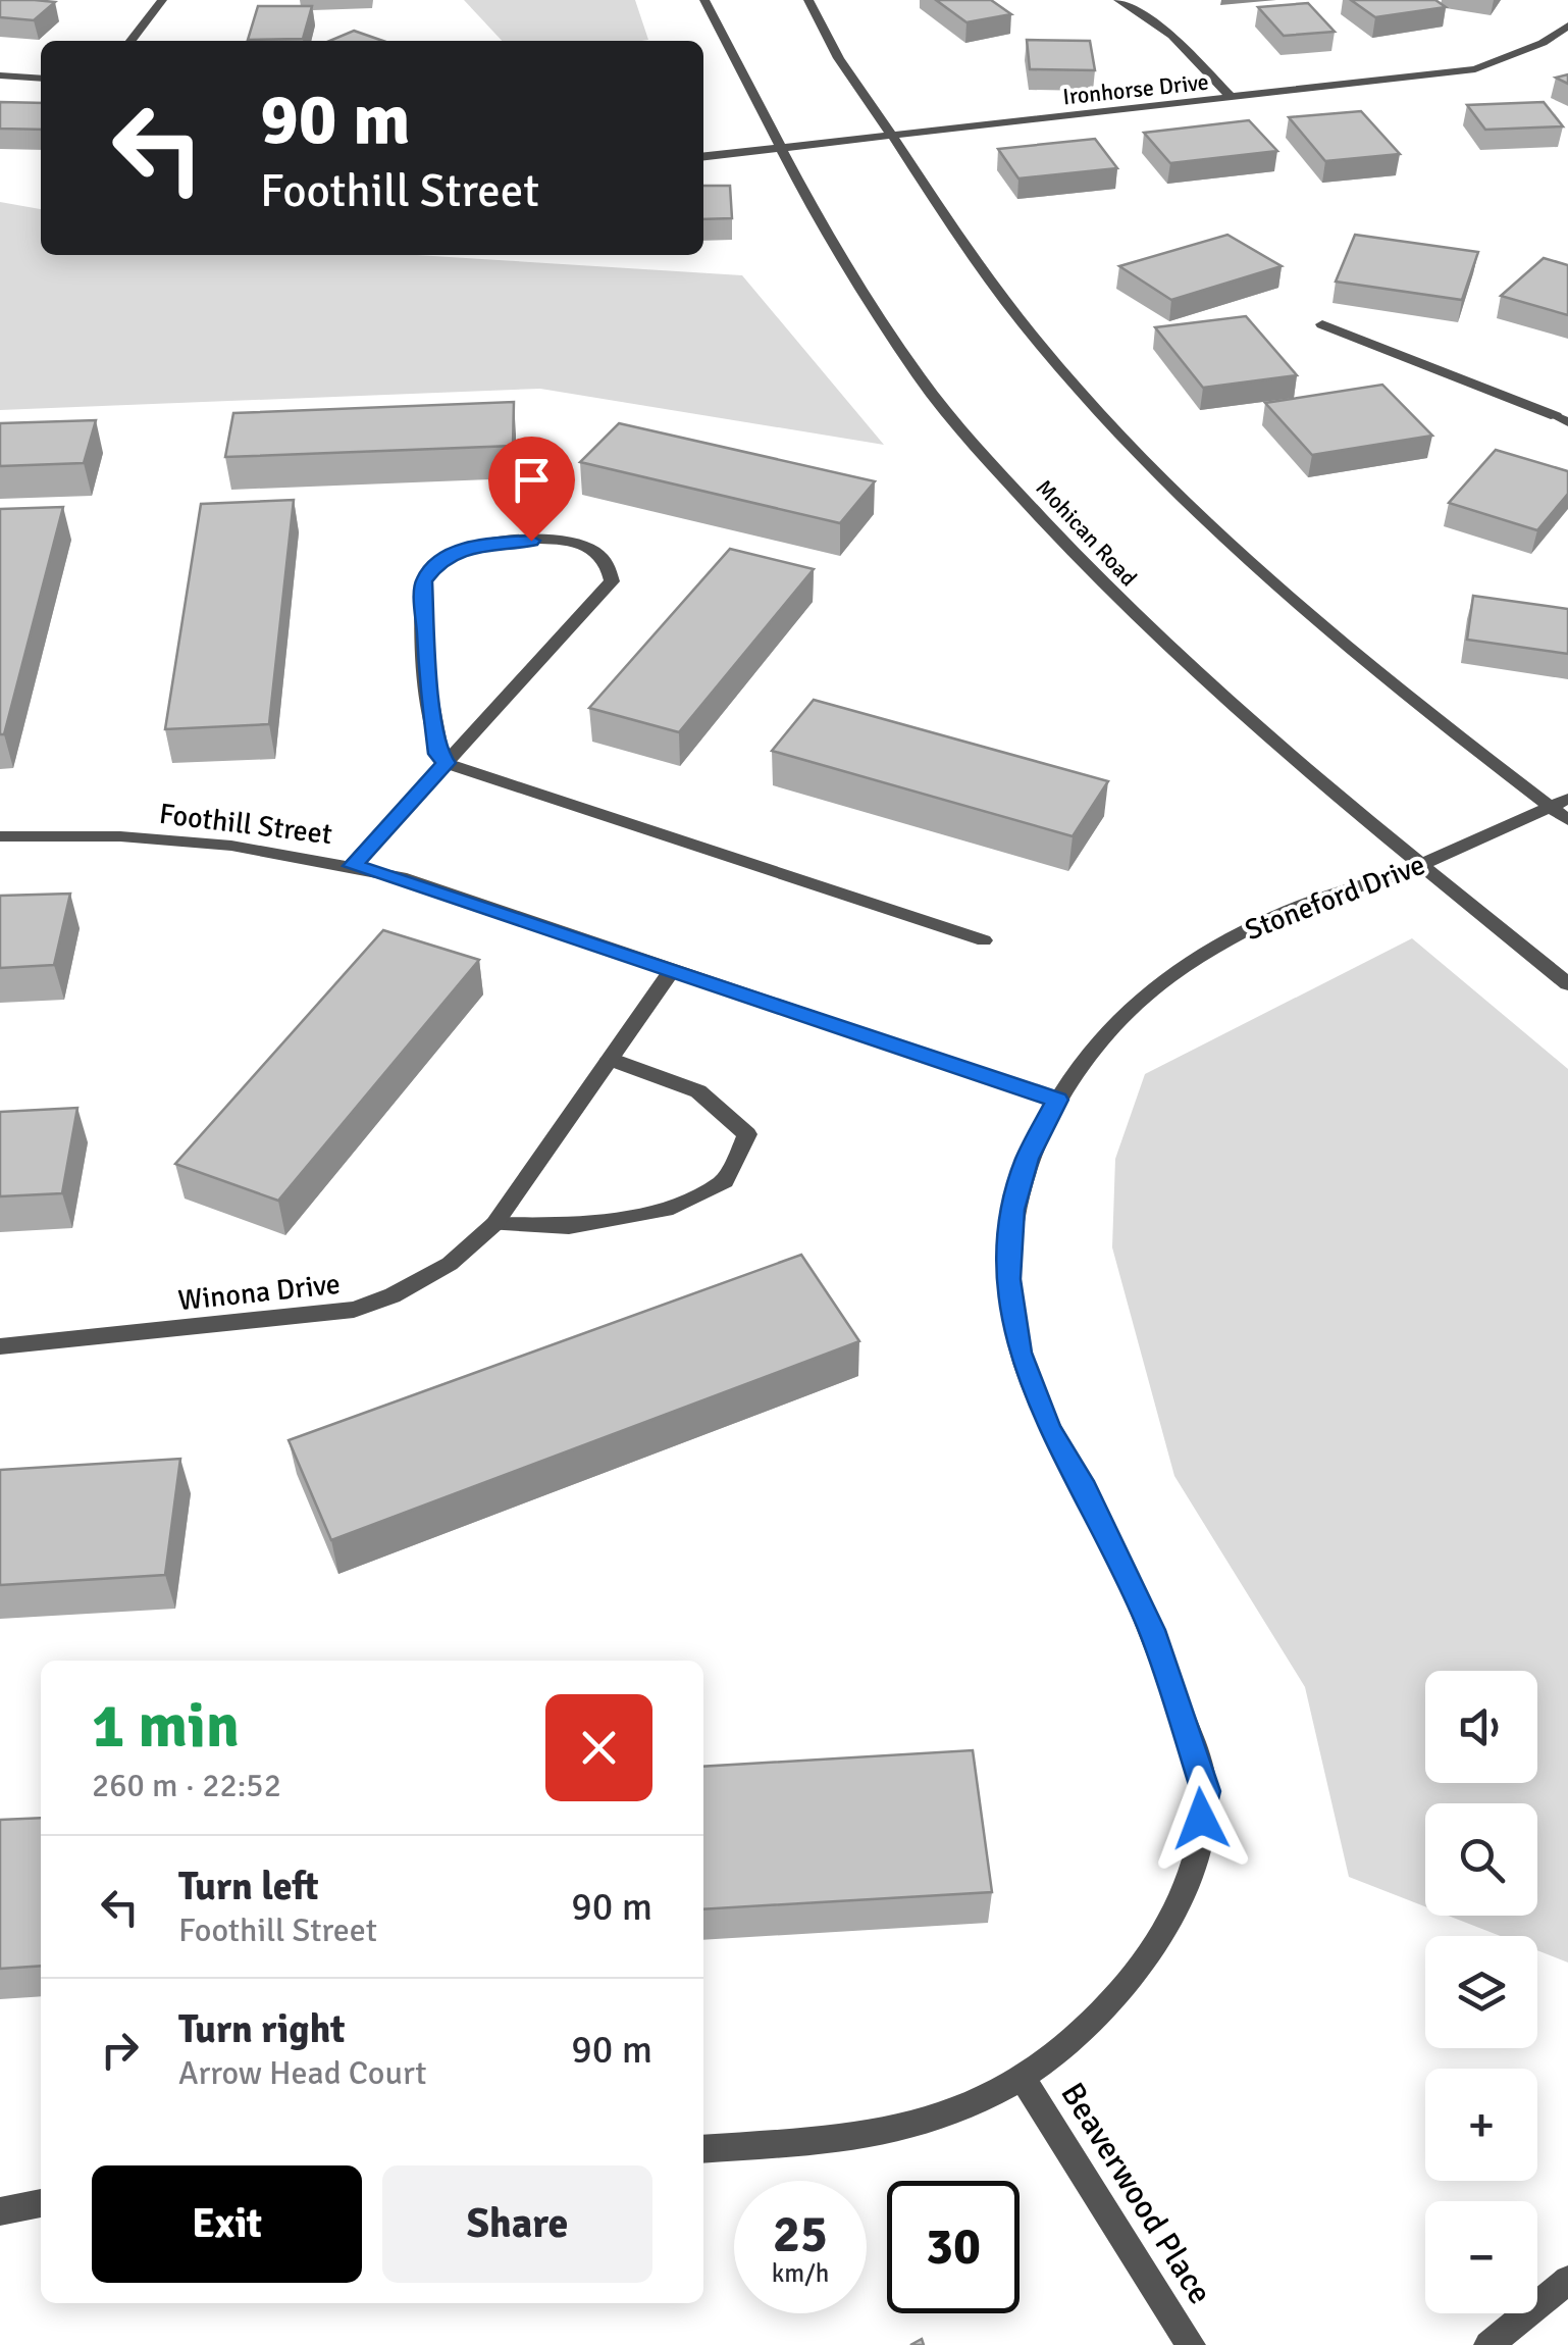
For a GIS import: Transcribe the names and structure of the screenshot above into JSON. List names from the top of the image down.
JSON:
{
  "streets": {
    "street": [
      "Ironhorse Drive",
      "Mohican Road",
      "Foothill Street",
      "Stoneford Drive",
      "Winona Drive",
      "Beaverwood Place"
    ]
  },
  "crossings": [
    ["Ironhorse Drive", "Mohican Road"],
    ["Mohican Road", "Stoneford Drive"],
    ["Foothill Street", "Stoneford Drive"],
    ["Foothill Street", "Winona Drive"],
    ["Stoneford Drive", "Beaverwood Place"]
  ],
  "page": {
    "turn": ["90 m", "Foothill Street"],
    "heading": ["1 min", "260 m · 22:52"],
    "map_buttons": ["+", "−"],
    "list": [
      {
        "name": "Turn left",
        "note": "Foothill Street",
        "value": "90 m"
      },
      {
        "name": "Turn right",
        "note": "Arrow Head Court",
        "value": "90 m"
      }
    ],
    "buttons": ["Exit", "Share"],
    "speed": "25 km/h",
    "limit": "30"
  }
}
